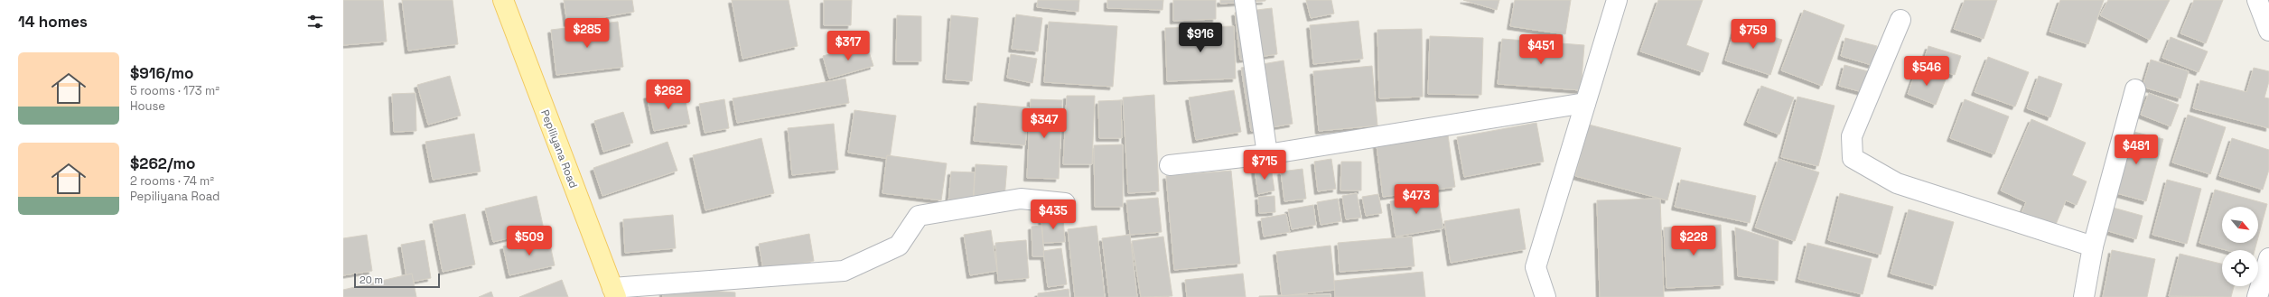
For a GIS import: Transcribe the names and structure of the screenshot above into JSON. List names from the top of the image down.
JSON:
{
  "streets": {
    "main road": ["Pepiliyana Road"]
  },
  "scale_bar": "20 m",
  "north": "bottom right",
  "page": {
    "heading": "14 homes",
    "price": [
      "$285",
      "$759",
      "$916",
      "$317",
      "$451",
      "$546",
      "$262",
      "$347",
      "$481",
      "$715",
      "$473",
      "$435",
      "$509",
      "$228"
    ],
    "list": [
      {
        "name": "$916/mo",
        "note": "5 rooms · 173 m² · House"
      },
      {
        "name": "$262/mo",
        "note": "2 rooms · 74 m² · Pepiliyana Road"
      }
    ],
    "scale": "20 m"
  }
}
